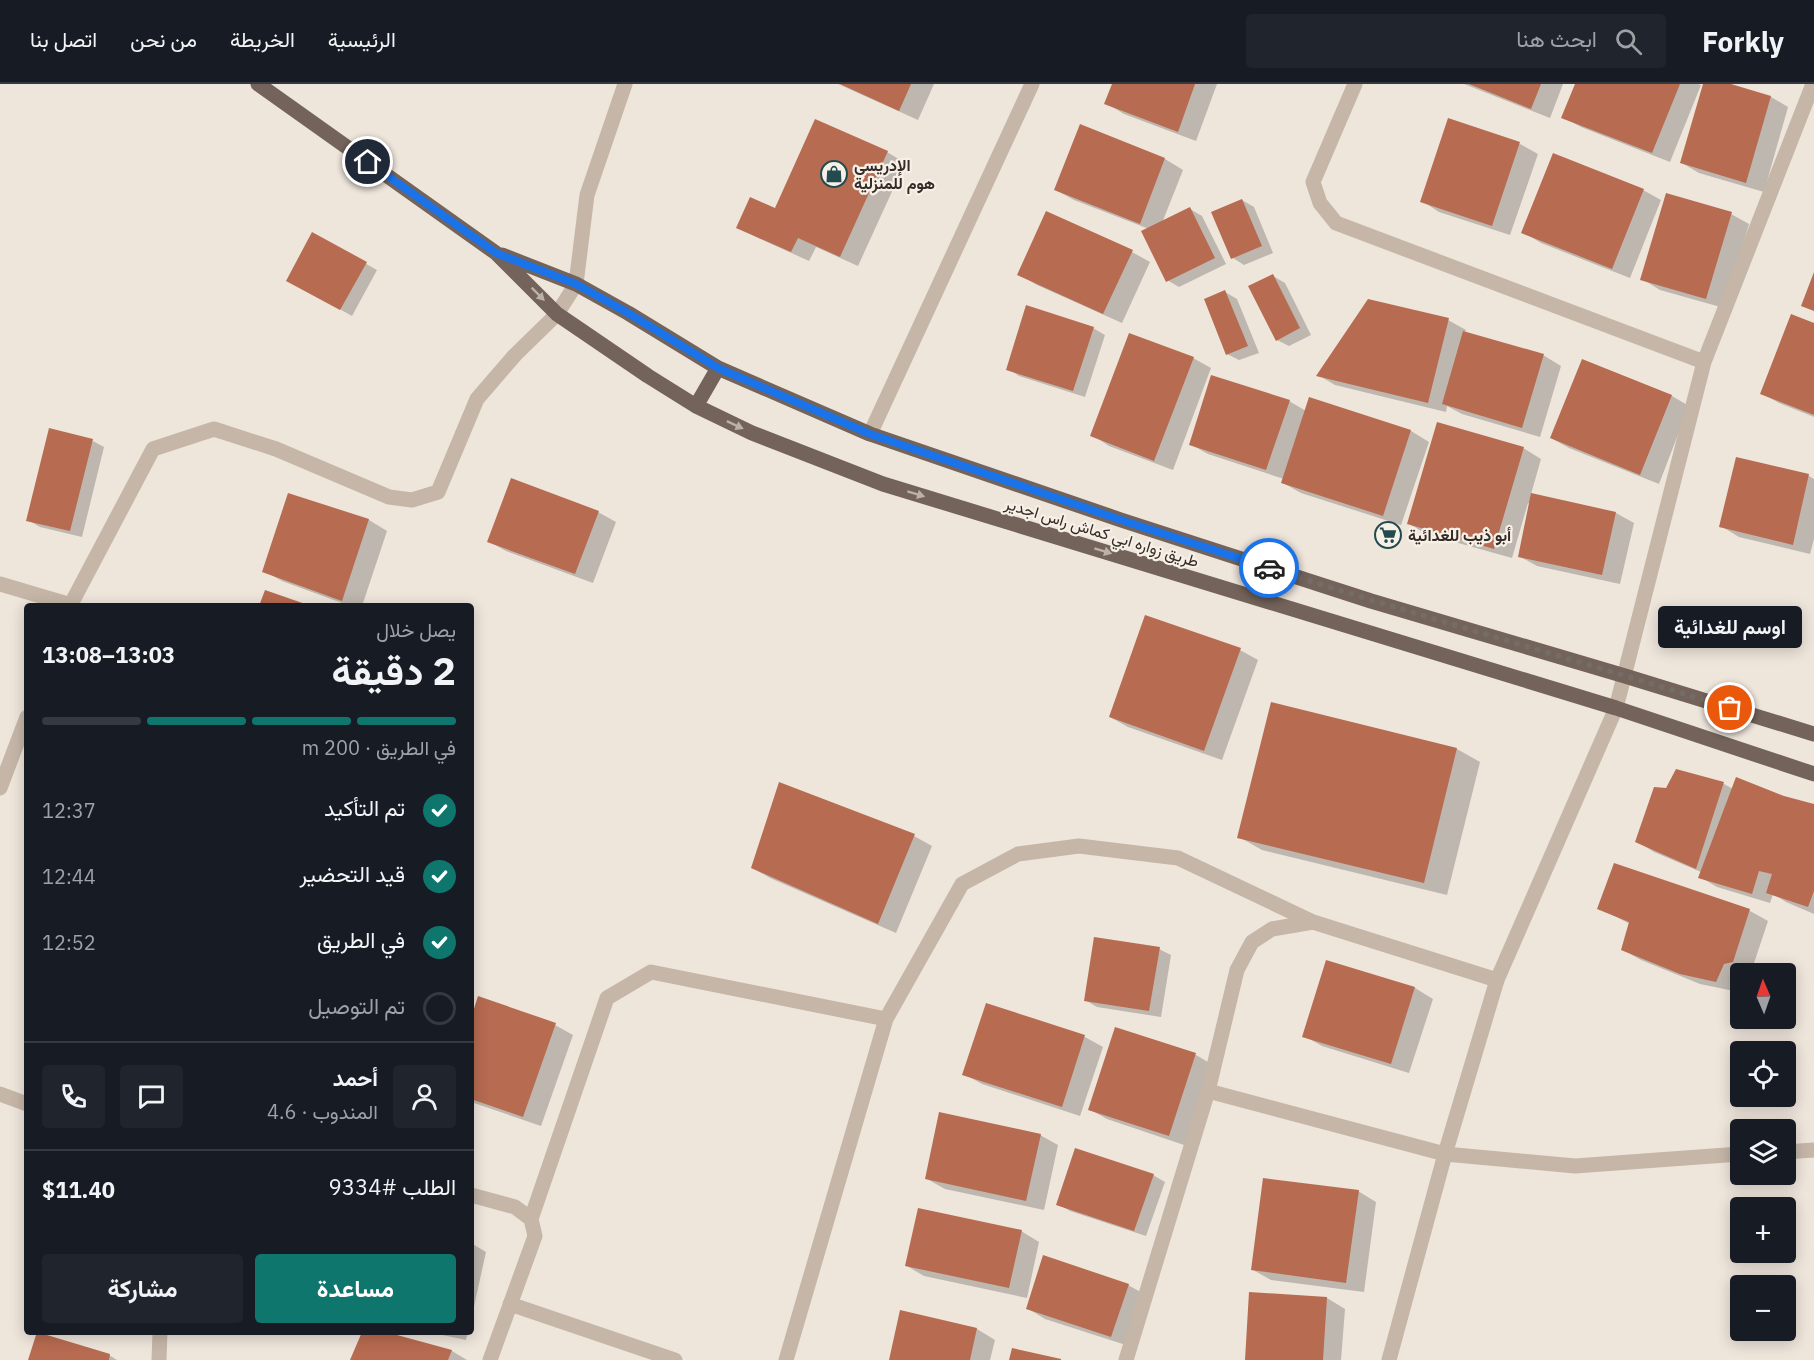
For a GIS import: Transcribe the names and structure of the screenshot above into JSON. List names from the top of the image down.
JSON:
{
  "streets": {
    "main road": ["طريق زواره ابي كماش راس اجدير"]
  },
  "places": {
    "shop": ["الإدريسي هوم للمنزلية"],
    "supermarket": ["أبو ذيب للغدائية"],
    "other": ["اوسم للغدائية"]
  },
  "north": "top",
  "page": {
    "header": "Forkly",
    "search": "ابحث هنا",
    "nav": [
      "الرئيسية",
      "الخريطة",
      "من نحن",
      "اتصل بنا"
    ],
    "heading": ["2 دقيقة", "يصل خلال", "13:03–13:08"],
    "panel": [
      "أحمد",
      "المندوب · 4.6",
      "الطلب #9334",
      "$11.40"
    ],
    "bubble": "اوسم للغدائية",
    "bar": "في الطريق · 200 m",
    "list": [
      ["تم التأكيد", "12:37"],
      ["قيد التحضير", "12:44"],
      ["في الطريق", "12:52"],
      "تم التوصيل"
    ],
    "map_buttons": ["+", "−"],
    "buttons": ["مساعدة", "مشاركة"]
  }
}
